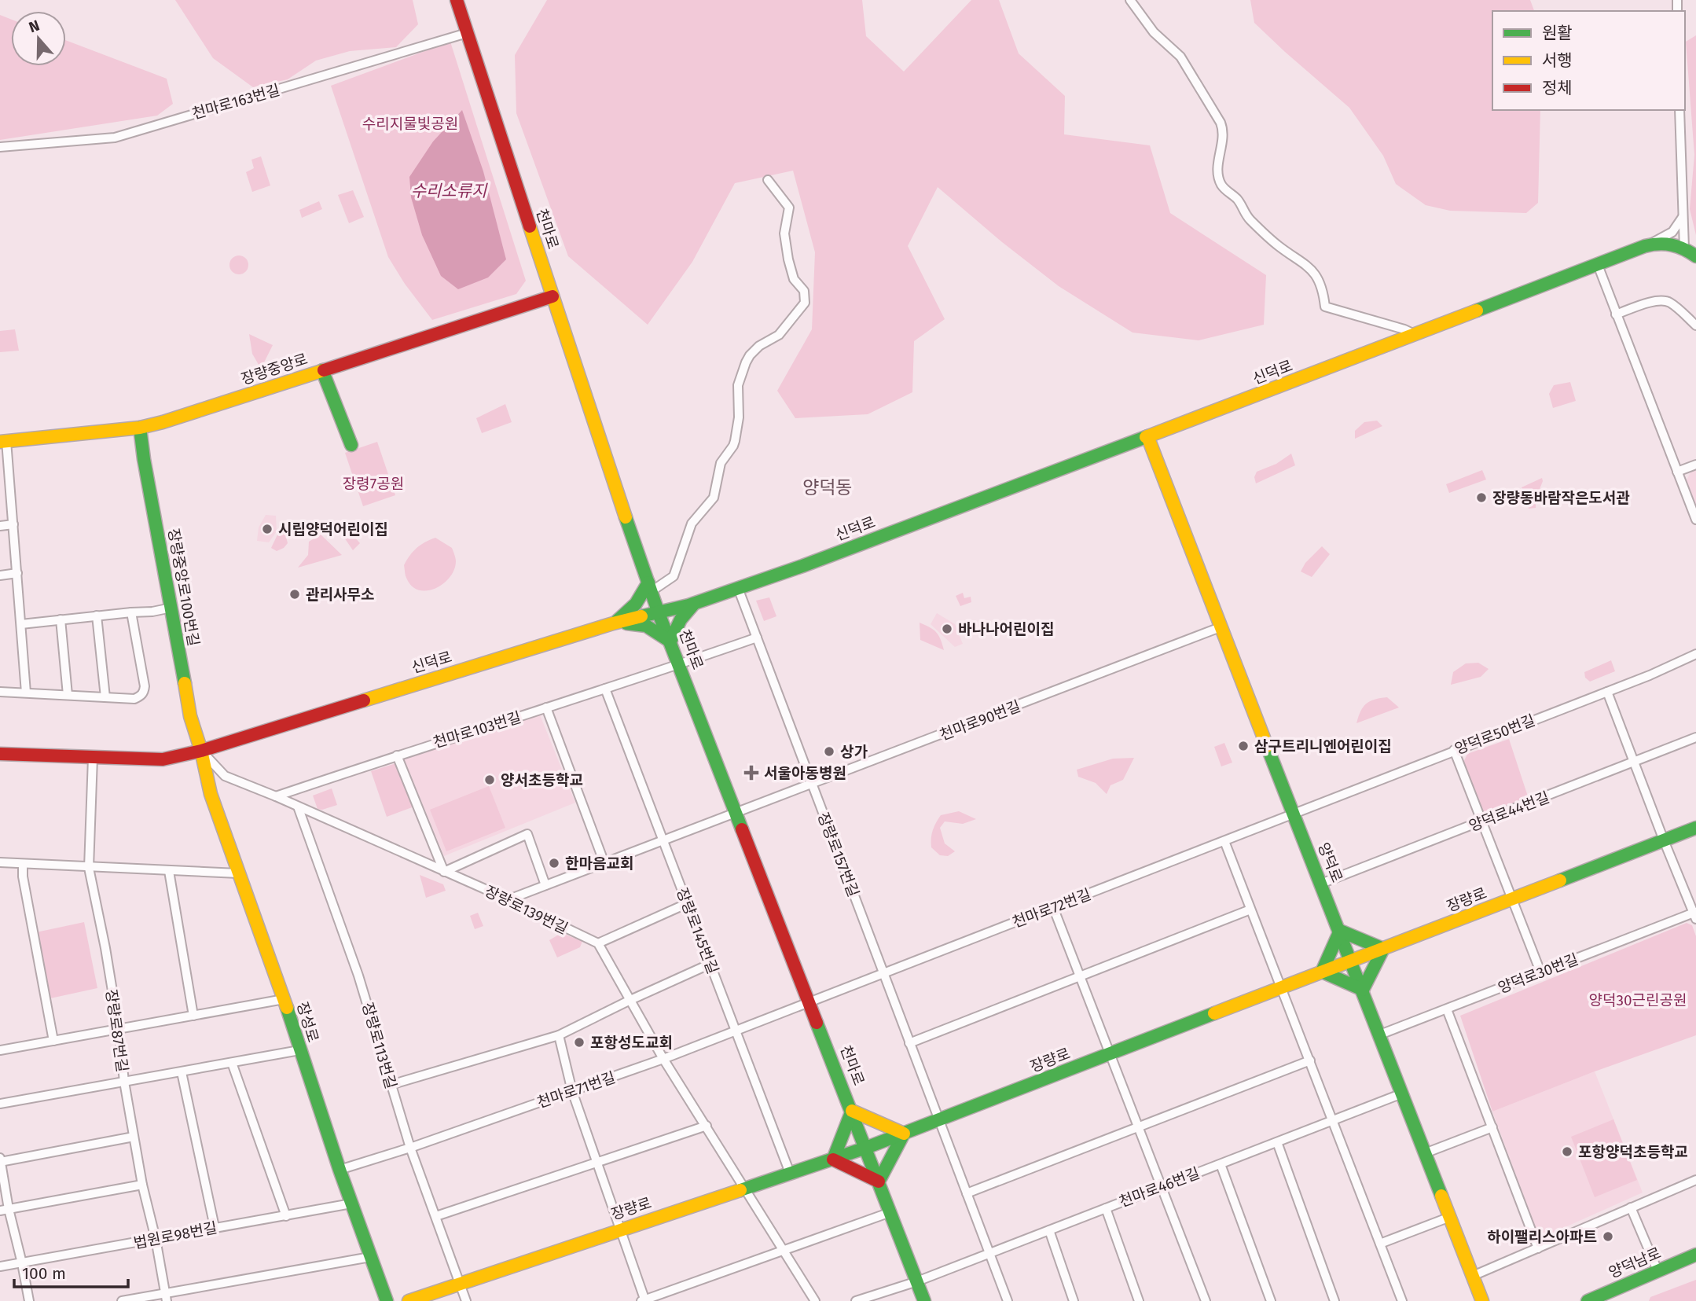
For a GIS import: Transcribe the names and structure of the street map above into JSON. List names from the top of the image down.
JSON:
{
  "streets": {
    "street": [
      "천마로163번길",
      "천마로",
      "장량중앙로",
      "신덕로",
      "장량중앙로100번길",
      "천마로90번길",
      "천마로103번길",
      "양덕로50번길",
      "양덕로44번길",
      "장량로157번길",
      "양덕로",
      "장량로",
      "천마로72번길",
      "장량로139번길",
      "장량로145번길",
      "양덕로30번길",
      "장성로",
      "장량로87번길",
      "장량로113번길",
      "천마로71번길",
      "천마로46번길",
      "법원로98번길",
      "양덕남로"
    ]
  },
  "crossings": [
    ["천마로163번길", "천마로"],
    ["천마로", "장량중앙로"],
    ["천마로", "신덕로"],
    ["천마로", "천마로90번길"],
    ["천마로", "천마로103번길"],
    ["천마로", "장량로"],
    ["천마로", "천마로72번길"],
    ["천마로", "천마로71번길"],
    ["천마로", "천마로46번길"],
    ["장량중앙로", "장량중앙로100번길"],
    ["신덕로", "장량중앙로100번길"],
    ["신덕로", "장량로157번길"],
    ["신덕로", "양덕로"],
    ["신덕로", "장량로139번길"],
    ["신덕로", "장성로"],
    ["신덕로", "장량로87번길"],
    ["장량중앙로100번길", "장량로139번길"],
    ["장량중앙로100번길", "장성로"],
    ["천마로90번길", "장량로157번길"],
    ["천마로90번길", "양덕로"],
    ["천마로90번길", "장량로139번길"],
    ["천마로90번길", "장량로145번길"],
    ["천마로103번길", "장량로157번길"],
    ["천마로103번길", "장량로139번길"],
    ["천마로103번길", "장량로145번길"],
    ["양덕로50번길", "양덕로"],
    ["양덕로50번길", "천마로72번길"],
    ["양덕로44번길", "양덕로"],
    ["장량로157번길", "장량로"],
    ["장량로157번길", "천마로72번길"],
    ["장량로157번길", "천마로46번길"],
    ["양덕로", "장량로"],
    ["양덕로", "천마로72번길"],
    ["양덕로", "양덕로30번길"],
    ["양덕로", "천마로46번길"],
    ["장량로", "장량로145번길"],
    ["장량로", "장량로113번길"],
    ["천마로72번길", "천마로71번길"],
    ["장량로139번길", "장성로"],
    ["장량로139번길", "장량로113번길"],
    ["장량로145번길", "천마로71번길"],
    ["장성로", "천마로71번길"],
    ["장성로", "법원로98번길"],
    ["장량로87번길", "법원로98번길"],
    ["장량로113번길", "천마로71번길"]
  ],
  "districts": ["양덕동"],
  "water": ["수리소류지"],
  "parks": ["수리지물빛공원", "장령7공원", "양덕30근린공원"],
  "places": {
    "other": [
      "장량동바람작은도서관",
      "시립양덕어린이집",
      "관리사무소",
      "바나나어린이집",
      "삼구트리니엔어린이집",
      "상가",
      "양서초등학교",
      "한마음교회",
      "포항성도교회",
      "포항양덕초등학교",
      "하이팰리스아파트"
    ],
    "health": ["서울아동병원"]
  },
  "legend": ["원활", "서행", "정체"],
  "scale_bar": "100 m",
  "north": "top"
}
